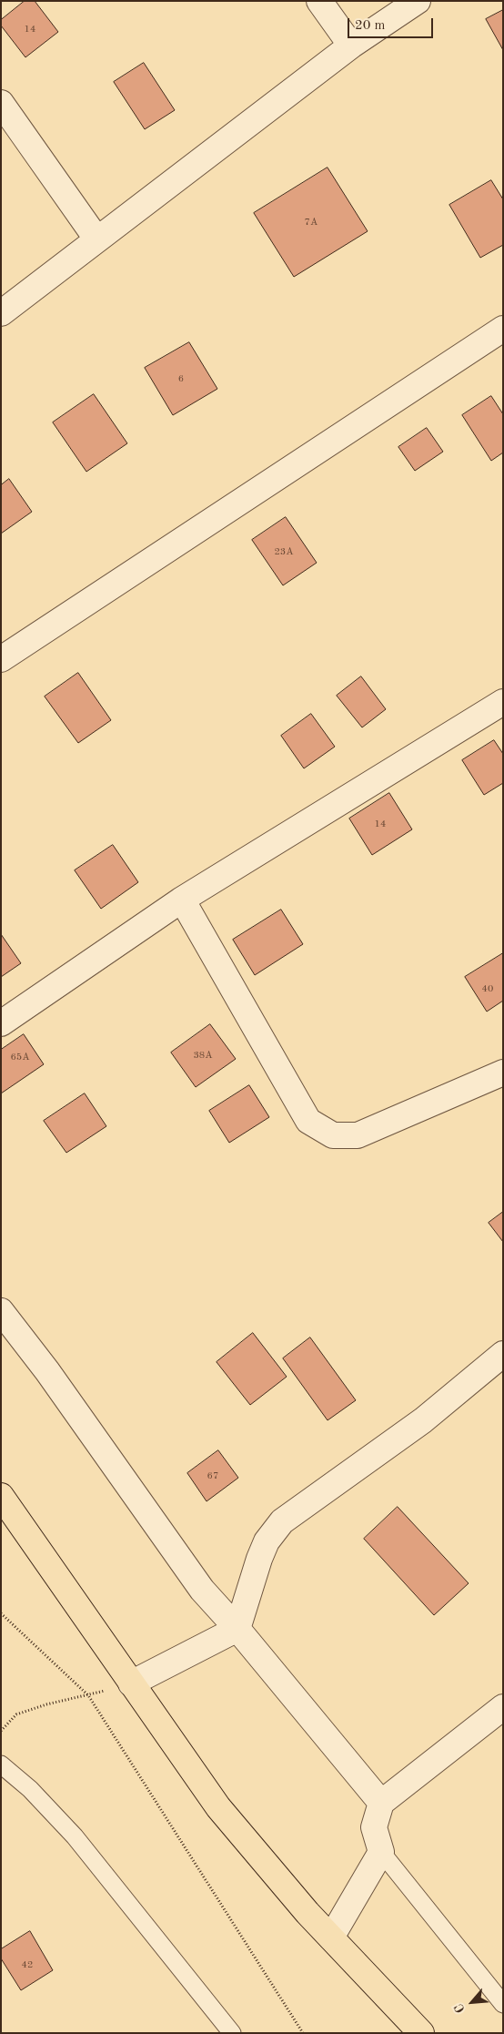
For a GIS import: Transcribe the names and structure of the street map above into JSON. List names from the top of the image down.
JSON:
{
  "house_numbers": [
    "14",
    "7А",
    "6",
    "23А",
    "14",
    "40",
    "38А",
    "65А",
    "67",
    "42"
  ],
  "scale_bar": "20 m",
  "north": "bottom left"
}
